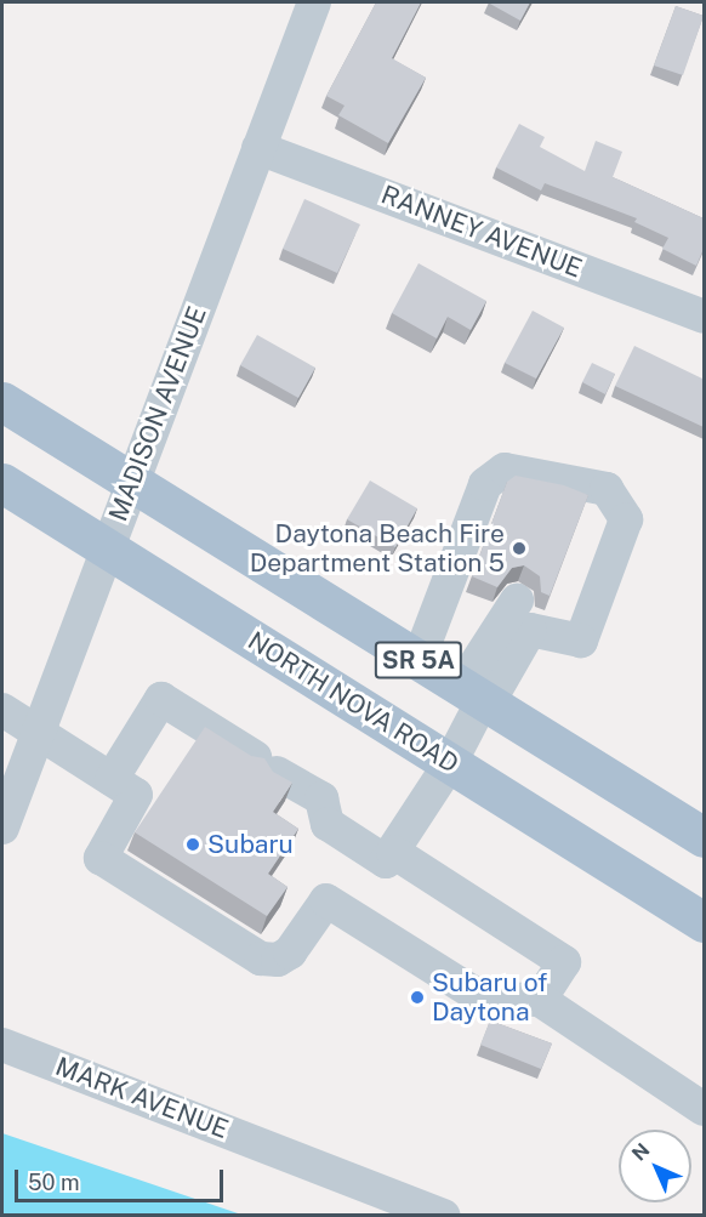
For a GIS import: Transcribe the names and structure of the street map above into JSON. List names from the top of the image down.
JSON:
{
  "streets": {
    "main road": ["SR 5A", "NORTH NOVA ROAD"],
    "street": ["RANNEY AVENUE", "MADISON AVENUE", "MARK AVENUE"]
  },
  "crossings": [
    ["RANNEY AVENUE", "MADISON AVENUE"],
    ["MADISON AVENUE", "SR 5A"],
    ["MADISON AVENUE", "NORTH NOVA ROAD"]
  ],
  "places": ["Daytona Beach Fire Department Station 5", "Subaru", "Subaru of Daytona"],
  "scale_bar": "50 m",
  "north": "top left"
}
